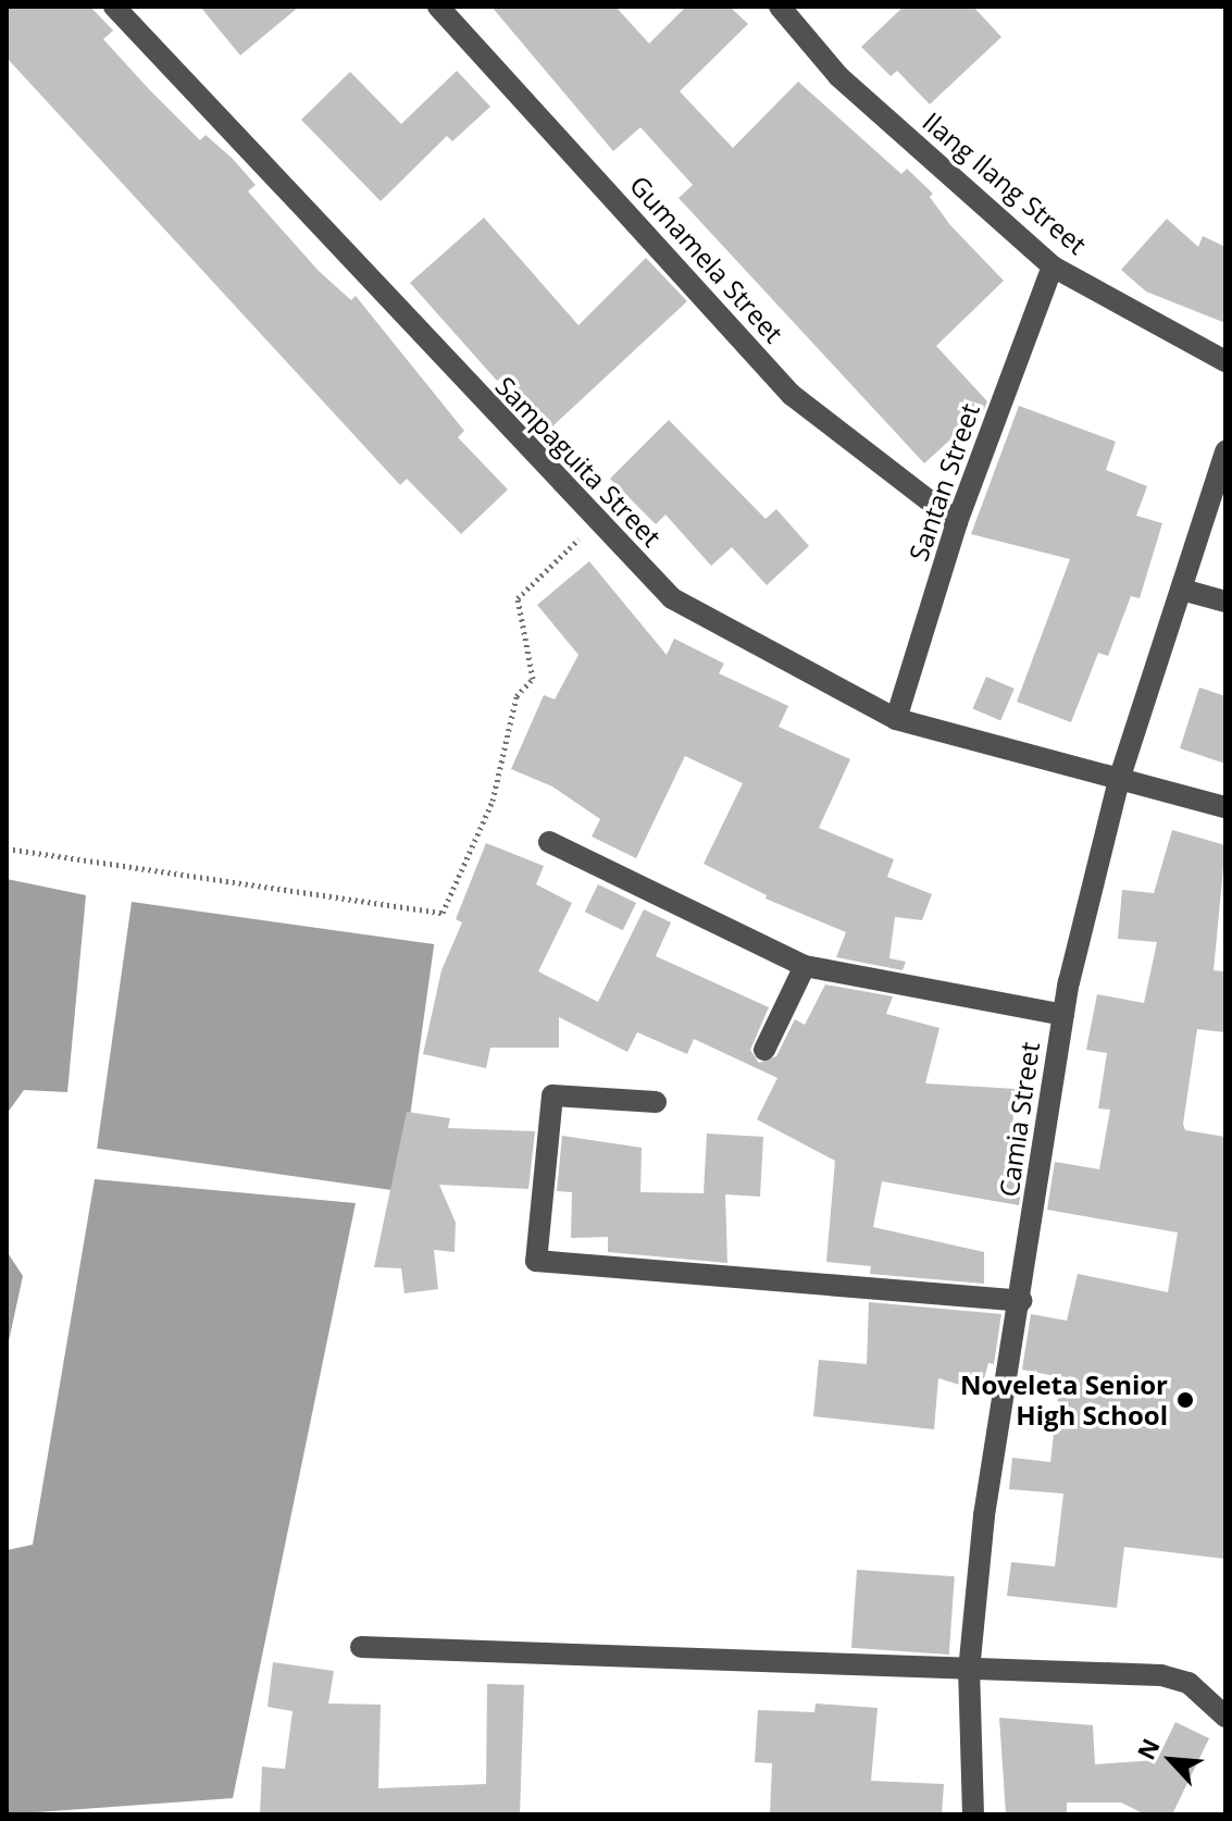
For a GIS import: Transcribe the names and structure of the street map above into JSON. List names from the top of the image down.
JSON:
{
  "streets": {
    "street": [
      "Ilang Ilang Street",
      "Gumamela Street",
      "Sampaguita Street",
      "Santan Street",
      "Camia Street"
    ]
  },
  "crossings": [
    ["Ilang Ilang Street", "Santan Street"],
    ["Gumamela Street", "Santan Street"],
    ["Sampaguita Street", "Santan Street"],
    ["Sampaguita Street", "Camia Street"]
  ],
  "places": ["Noveleta Senior High School"],
  "north": "top left"
}
